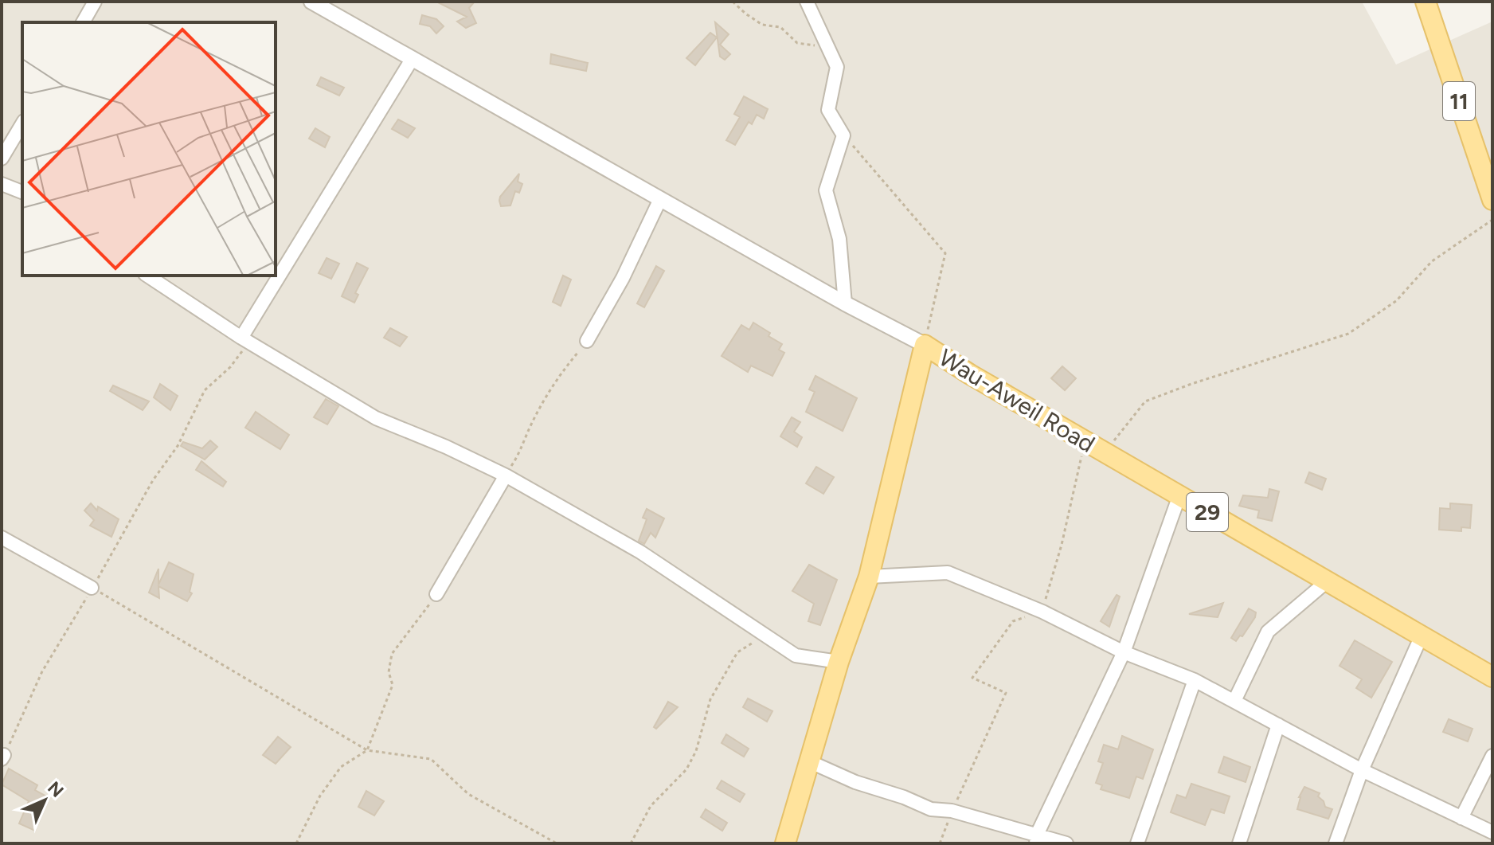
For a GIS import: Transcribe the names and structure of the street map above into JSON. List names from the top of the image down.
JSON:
{
  "streets": {
    "main road": ["11", "Wau-Aweil Road", "29"]
  },
  "north": "top right"
}
